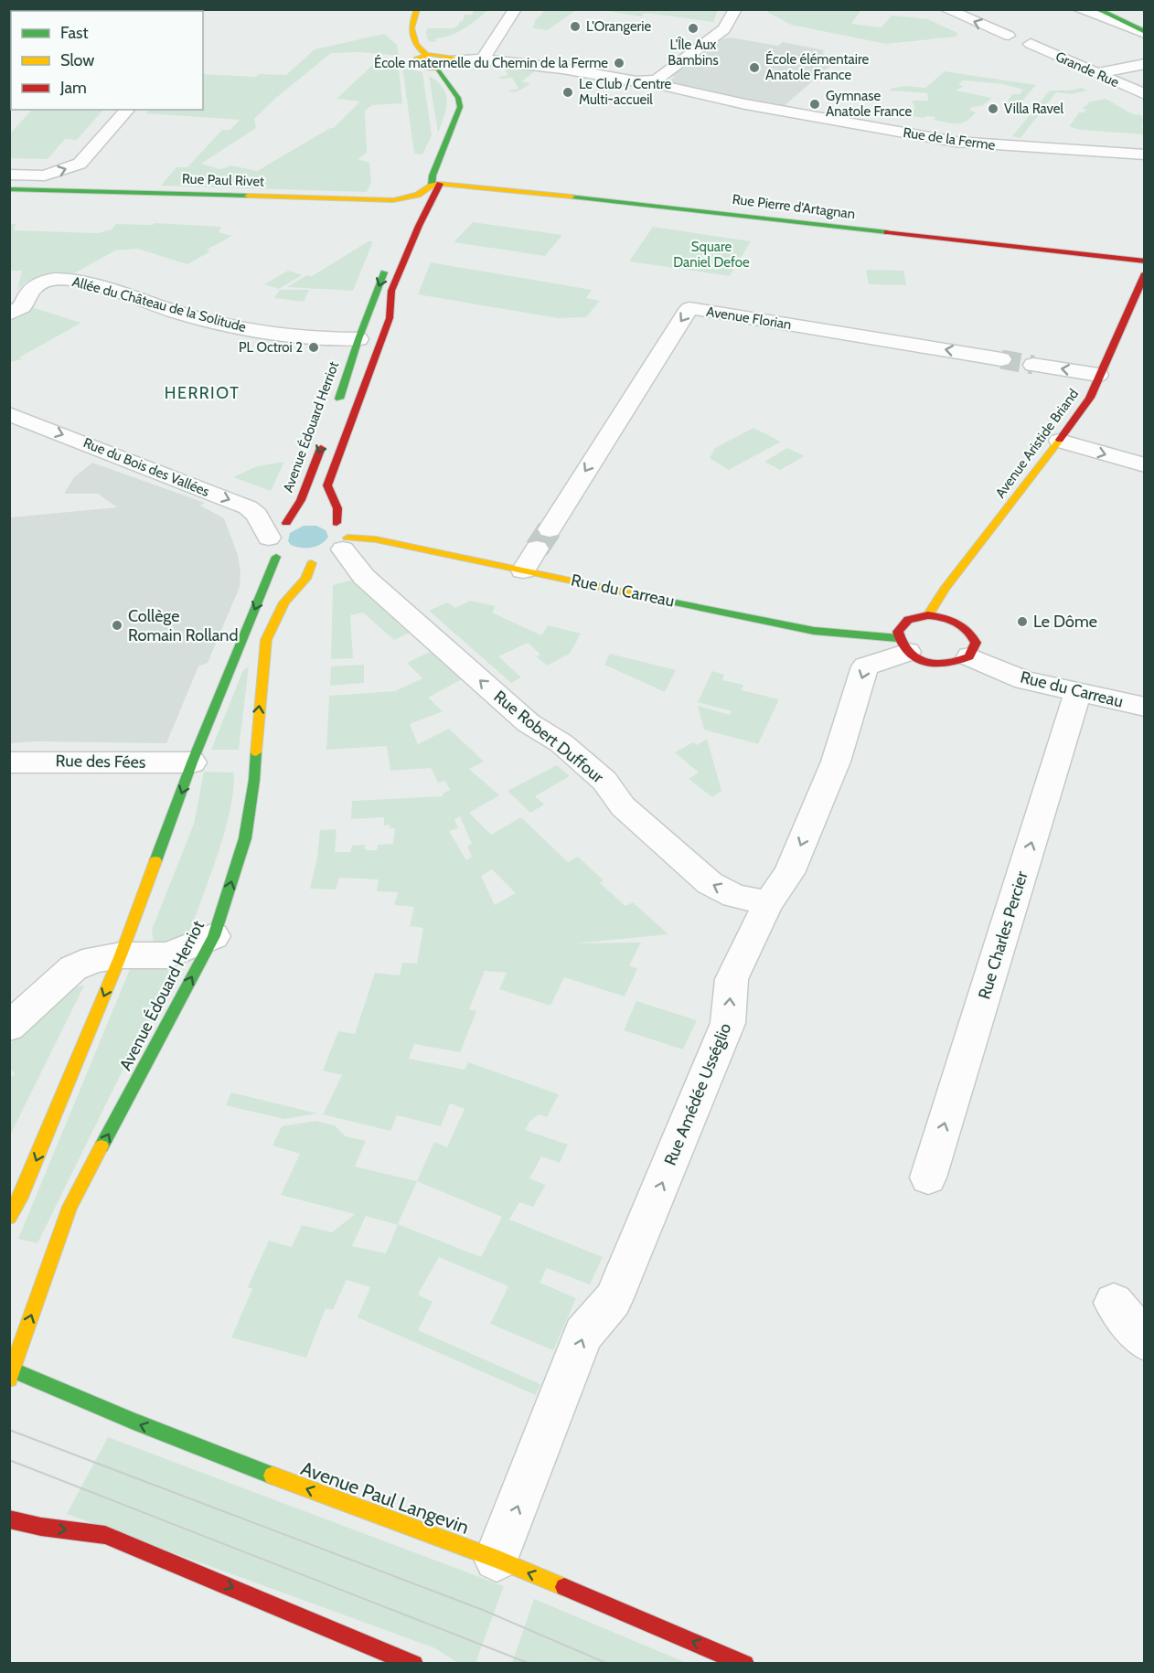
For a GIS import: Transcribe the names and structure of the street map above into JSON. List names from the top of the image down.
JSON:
{
  "streets": {
    "street": [
      "Grande Rue",
      "Rue de la Ferme",
      "Rue Paul Rivet",
      "Rue Pierre d'Artagnan",
      "Allée du Château de la Solitude",
      "Avenue Florian",
      "Avenue Édouard Herriot",
      "Avenue Aristide Briand",
      "Rue du Bois des Vallées",
      "Rue du Carreau",
      "Rue Robert Duffour",
      "Rue des Fées",
      "Rue Charles Percier",
      "Rue Amédée Usséglio",
      "Avenue Paul Langevin"
    ]
  },
  "crossings": [
    ["Rue Paul Rivet", "Rue Pierre d'Artagnan"],
    ["Rue Paul Rivet", "Avenue Édouard Herriot"],
    ["Rue Pierre d'Artagnan", "Avenue Édouard Herriot"],
    ["Allée du Château de la Solitude", "Avenue Édouard Herriot"],
    ["Avenue Florian", "Rue du Carreau"],
    ["Avenue Édouard Herriot", "Rue du Carreau"],
    ["Avenue Édouard Herriot", "Rue Robert Duffour"],
    ["Avenue Édouard Herriot", "Avenue Paul Langevin"],
    ["Avenue Aristide Briand", "Rue du Carreau"],
    ["Avenue Aristide Briand", "Rue Amédée Usséglio"],
    ["Rue du Bois des Vallées", "Rue du Carreau"],
    ["Rue du Carreau", "Rue Robert Duffour"],
    ["Rue du Carreau", "Rue Charles Percier"],
    ["Rue du Carreau", "Rue Amédée Usséglio"],
    ["Rue Robert Duffour", "Rue Amédée Usséglio"],
    ["Rue Amédée Usséglio", "Avenue Paul Langevin"]
  ],
  "one_way": [
    "Avenue Florian",
    "Rue du Bois des Vallées",
    "Rue Robert Duffour",
    "Rue Charles Percier",
    "Avenue Paul Langevin"
  ],
  "districts": ["HERRIOT"],
  "parks": ["Square Daniel Defoe"],
  "places": [
    "L'Orangerie",
    "L'Île Aux Bambins",
    "École maternelle du Chemin de la Ferme",
    "École élémentaire Anatole France",
    "Le Club / Centre Multi-accueil",
    "Gymnase Anatole France",
    "Villa Ravel",
    "PL Octroi 2",
    "Le Dôme",
    "Collège Romain Rolland"
  ],
  "legend": ["Fast", "Slow", "Jam"]
}
